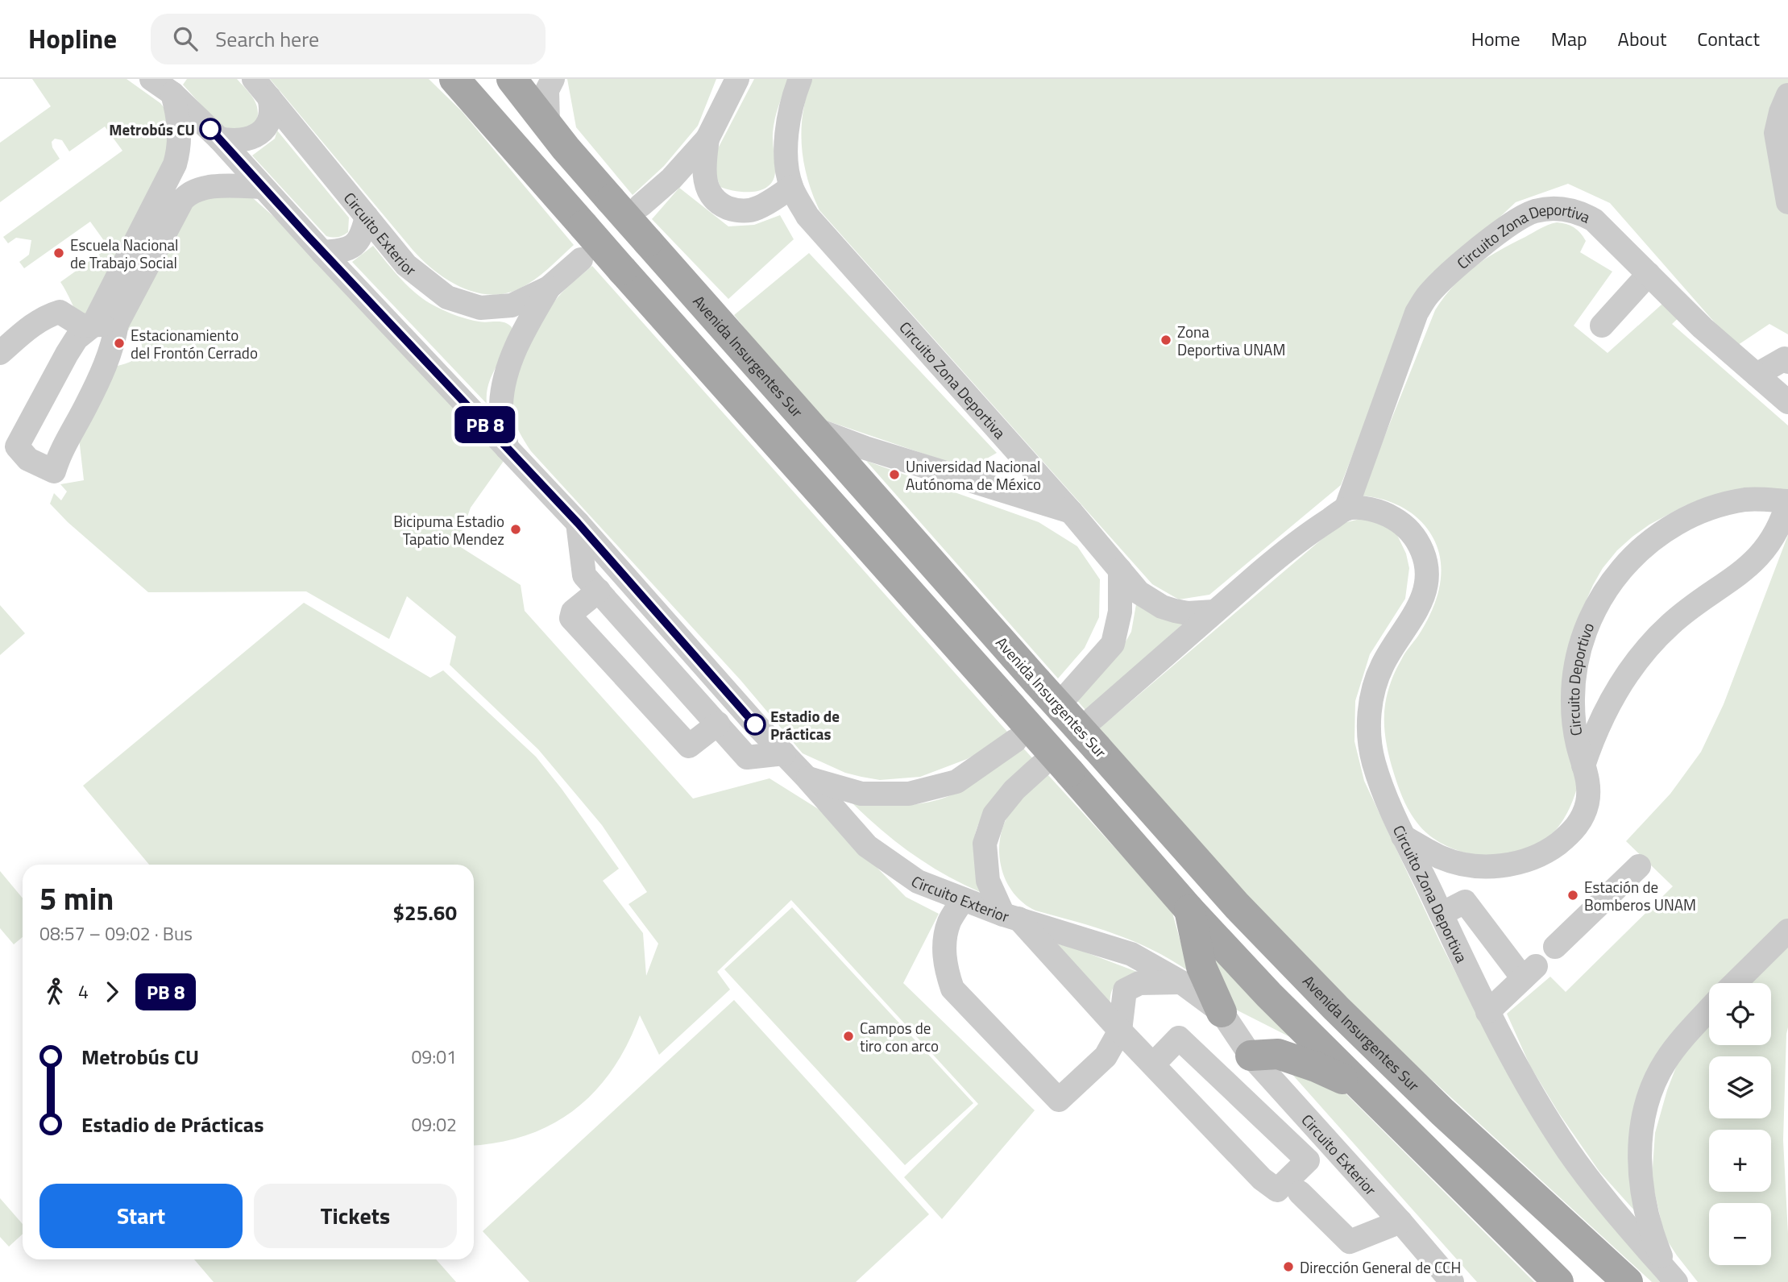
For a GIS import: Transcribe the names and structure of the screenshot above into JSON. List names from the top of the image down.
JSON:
{
  "streets": {
    "main road": ["Avenida Insurgentes Sur"],
    "street": ["Circuito Exterior", "Circuito Zona Deportiva", "Circuito Deportivo"]
  },
  "crossings": [
    ["Circuito Zona Deportiva", "Circuito Deportivo"]
  ],
  "places": [
    "Metrobús CU",
    "Escuela Nacional de Trabajo Social",
    "Zona Deportiva UNAM",
    "Estacionamiento del Frontón Cerrado",
    "Universidad Nacional Autónoma de México",
    "Bicipuma Estadio Tapatio Mendez",
    "Estadio de Prácticas",
    "Estación de Bomberos UNAM",
    "Campos de tiro con arco",
    "Dirección General de CCH"
  ],
  "page": {
    "header": "Hopline",
    "search": "Search here",
    "nav": [
      "Home",
      "Map",
      "About",
      "Contact"
    ],
    "on_map": "PB 8",
    "heading": ["5 min", "08:57 – 09:02 · Bus", "$25.60"],
    "legs": ["4", "PB 8"],
    "map_buttons": ["+", "−"],
    "list": [
      {
        "name": "Metrobús CU",
        "value": "09:01"
      },
      {
        "name": "Estadio de Prácticas",
        "value": "09:02"
      }
    ],
    "buttons": ["Start", "Tickets"]
  }
}
